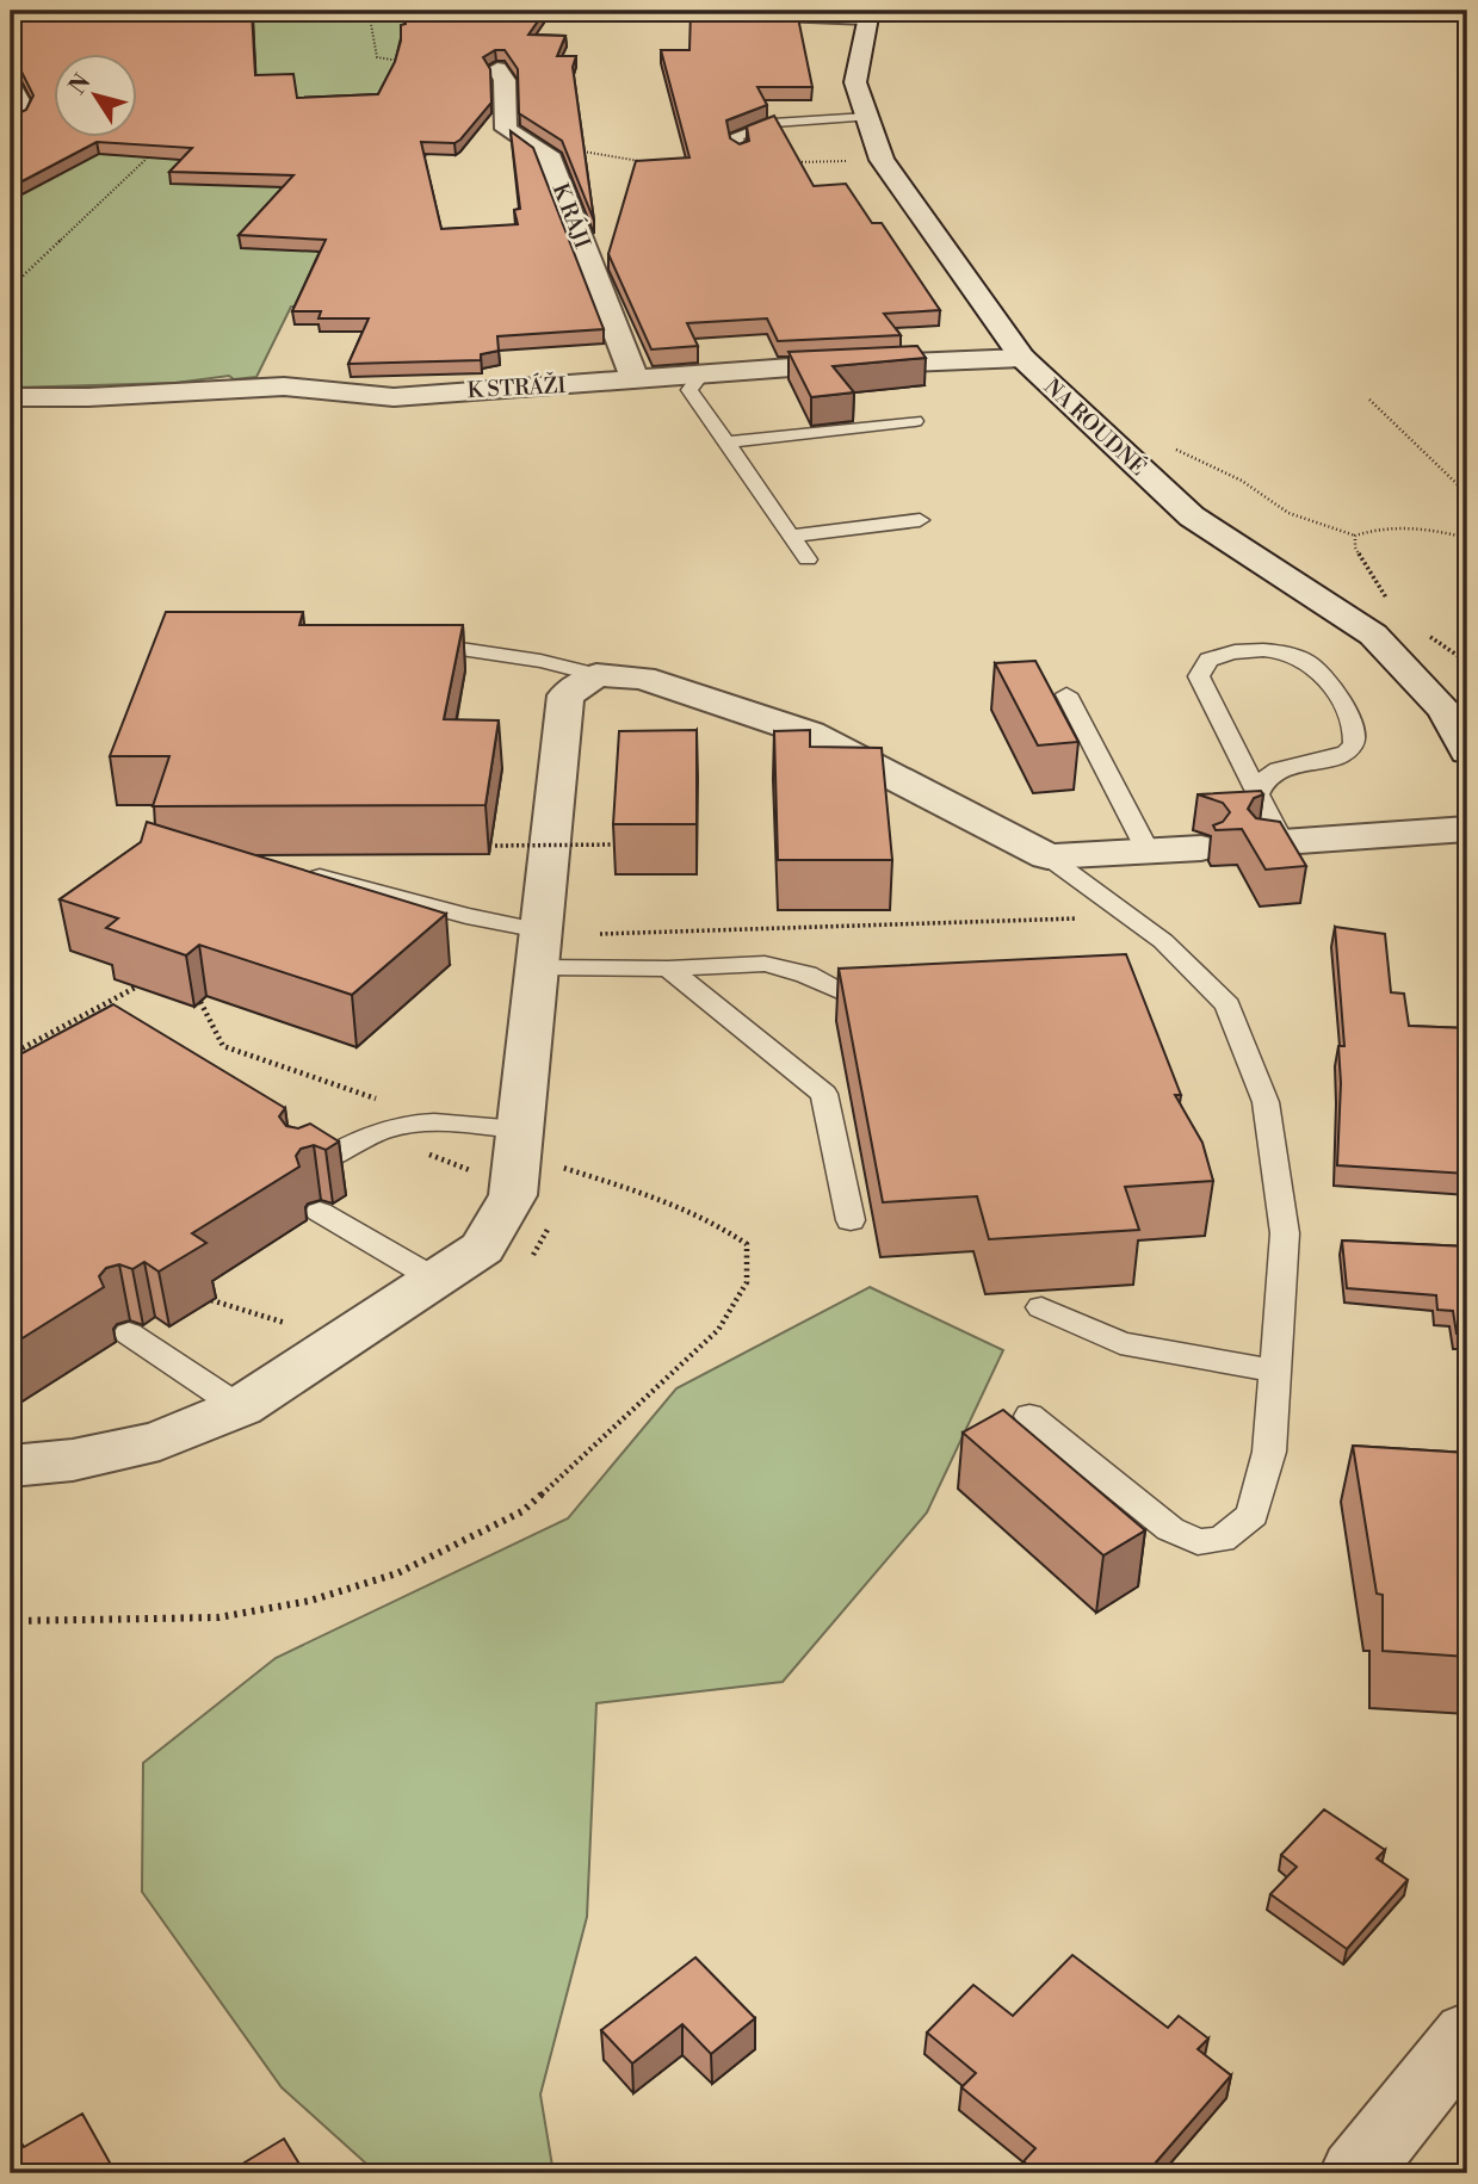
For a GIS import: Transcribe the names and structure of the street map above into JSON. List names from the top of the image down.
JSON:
{
  "streets": {
    "street": ["K RÁJI", "K STRÁŽI", "NA ROUDNÉ"]
  },
  "crossings": [
    ["K RÁJI", "K STRÁŽI"],
    ["K STRÁŽI", "NA ROUDNÉ"]
  ],
  "north": "top left"
}
